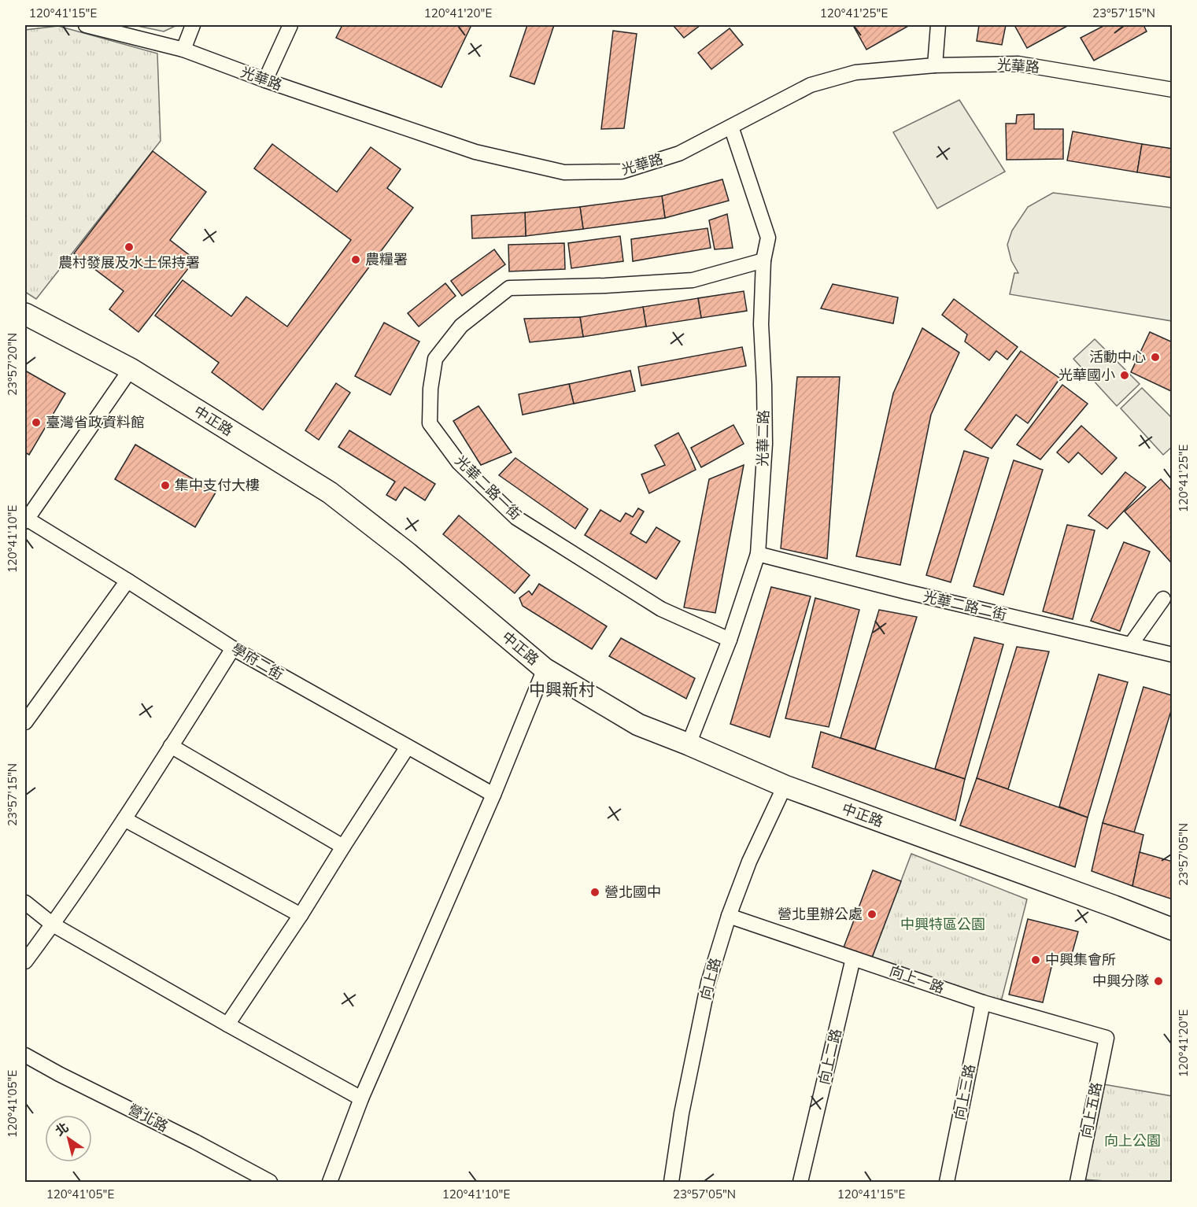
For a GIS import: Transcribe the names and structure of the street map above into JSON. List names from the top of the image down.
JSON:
{
  "streets": {
    "main road": ["中正路"],
    "street": [
      "光華路",
      "光華二路",
      "光華二路一街",
      "光華二路二街",
      "學府二街",
      "向上路",
      "向上一路",
      "向上二路",
      "向上三路",
      "向上五路",
      "營北路"
    ]
  },
  "crossings": [
    ["光華路", "光華二路"],
    ["中正路", "光華二路"],
    ["中正路", "向上路"],
    ["光華二路", "光華二路一街"],
    ["光華二路", "光華二路二街"],
    ["向上路", "向上一路"],
    ["向上一路", "向上二路"],
    ["向上一路", "向上三路"],
    ["向上一路", "向上五路"]
  ],
  "districts": ["中興新村"],
  "parks": ["中興特區公園", "向上公園"],
  "places": [
    "農村發展及水土保持署",
    "農糧署",
    "活動中心",
    "光華國小",
    "臺灣省政資料館",
    "集中支付大樓",
    "營北國中",
    "營北里辦公處",
    "中興集會所",
    "中興分隊"
  ],
  "north": "top left",
  "coordinates": [
    "120°41'15\"E",
    "120°41'20\"E",
    "120°41'25\"E",
    "23°57'15\"N",
    "23°57'20\"N",
    "120°41'10\"E",
    "23°57'05\"N",
    "120°41'05\"E"
  ]
}
